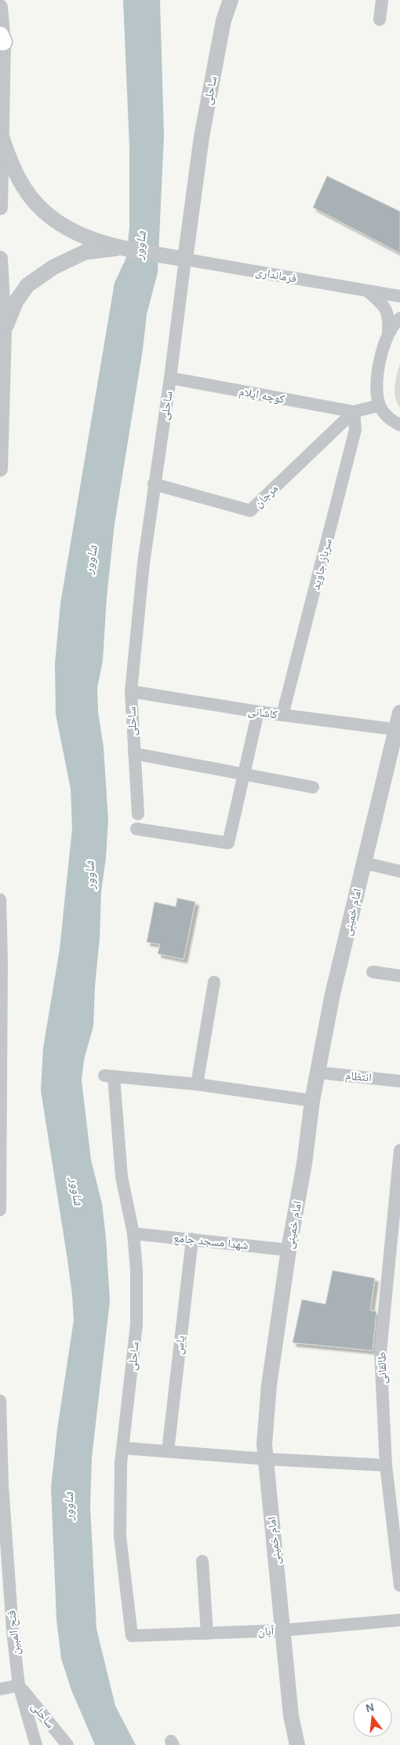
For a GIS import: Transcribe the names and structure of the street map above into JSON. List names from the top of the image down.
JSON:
{
  "streets": {
    "street": [
      "ساحلی",
      "فرمانداری",
      "کوچه ایلام",
      "مرجان",
      "سرباز جاوید",
      "کاشانی",
      "امام خمینی",
      "انتظام",
      "شهدا مسجد جامع",
      "یاس",
      "طالقانی",
      "آبان",
      "فتح المبین"
    ]
  },
  "crossings": [
    ["ساحلی", "فرمانداری"],
    ["ساحلی", "کوچه ایلام"],
    ["ساحلی", "مرجان"],
    ["ساحلی", "کاشانی"],
    ["ساحلی", "شهدا مسجد جامع"],
    ["ساحلی", "آبان"],
    ["ساحلی", "فتح المبین"],
    ["کوچه ایلام", "مرجان"],
    ["کوچه ایلام", "سرباز جاوید"],
    ["مرجان", "سرباز جاوید"],
    ["سرباز جاوید", "کاشانی"],
    ["کاشانی", "امام خمینی"],
    ["امام خمینی", "انتظام"],
    ["امام خمینی", "شهدا مسجد جامع"],
    ["امام خمینی", "آبان"],
    ["شهدا مسجد جامع", "یاس"]
  ],
  "water": ["شاوور"],
  "north": "top"
}
